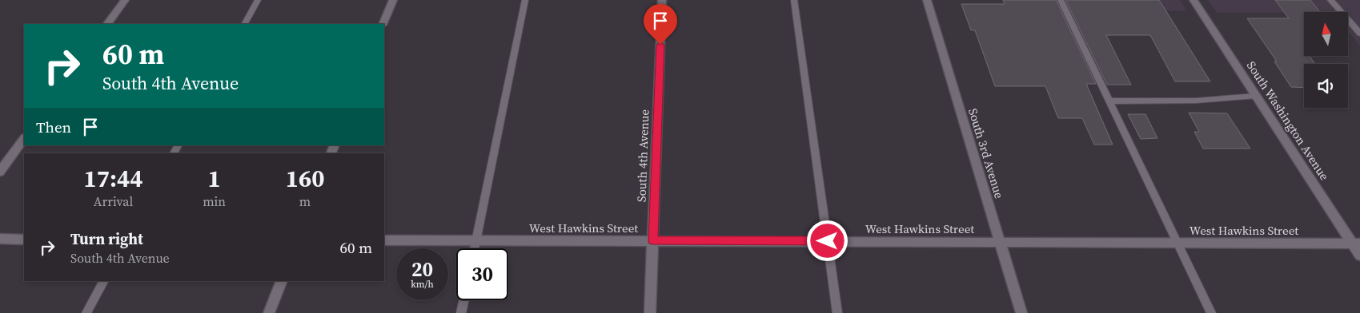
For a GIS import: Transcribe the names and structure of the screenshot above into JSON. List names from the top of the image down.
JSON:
{
  "streets": {
    "street": [
      "South Washington Avenue",
      "South 3rd Avenue",
      "South 4th Avenue",
      "West Hawkins Street"
    ]
  },
  "crossings": [
    ["South Washington Avenue", "West Hawkins Street"],
    ["South 3rd Avenue", "West Hawkins Street"],
    ["South 4th Avenue", "West Hawkins Street"]
  ],
  "north": "top",
  "page": {
    "turn": ["60 m", "South 4th Avenue"],
    "then": "Then",
    "eta": [
      "17:44",
      "Arrival",
      "1",
      "min",
      "160",
      "m"
    ],
    "list": [
      {
        "name": "Turn right",
        "note": "South 4th Avenue",
        "value": "60 m"
      }
    ],
    "speed": "20 km/h",
    "limit": "30"
  }
}
